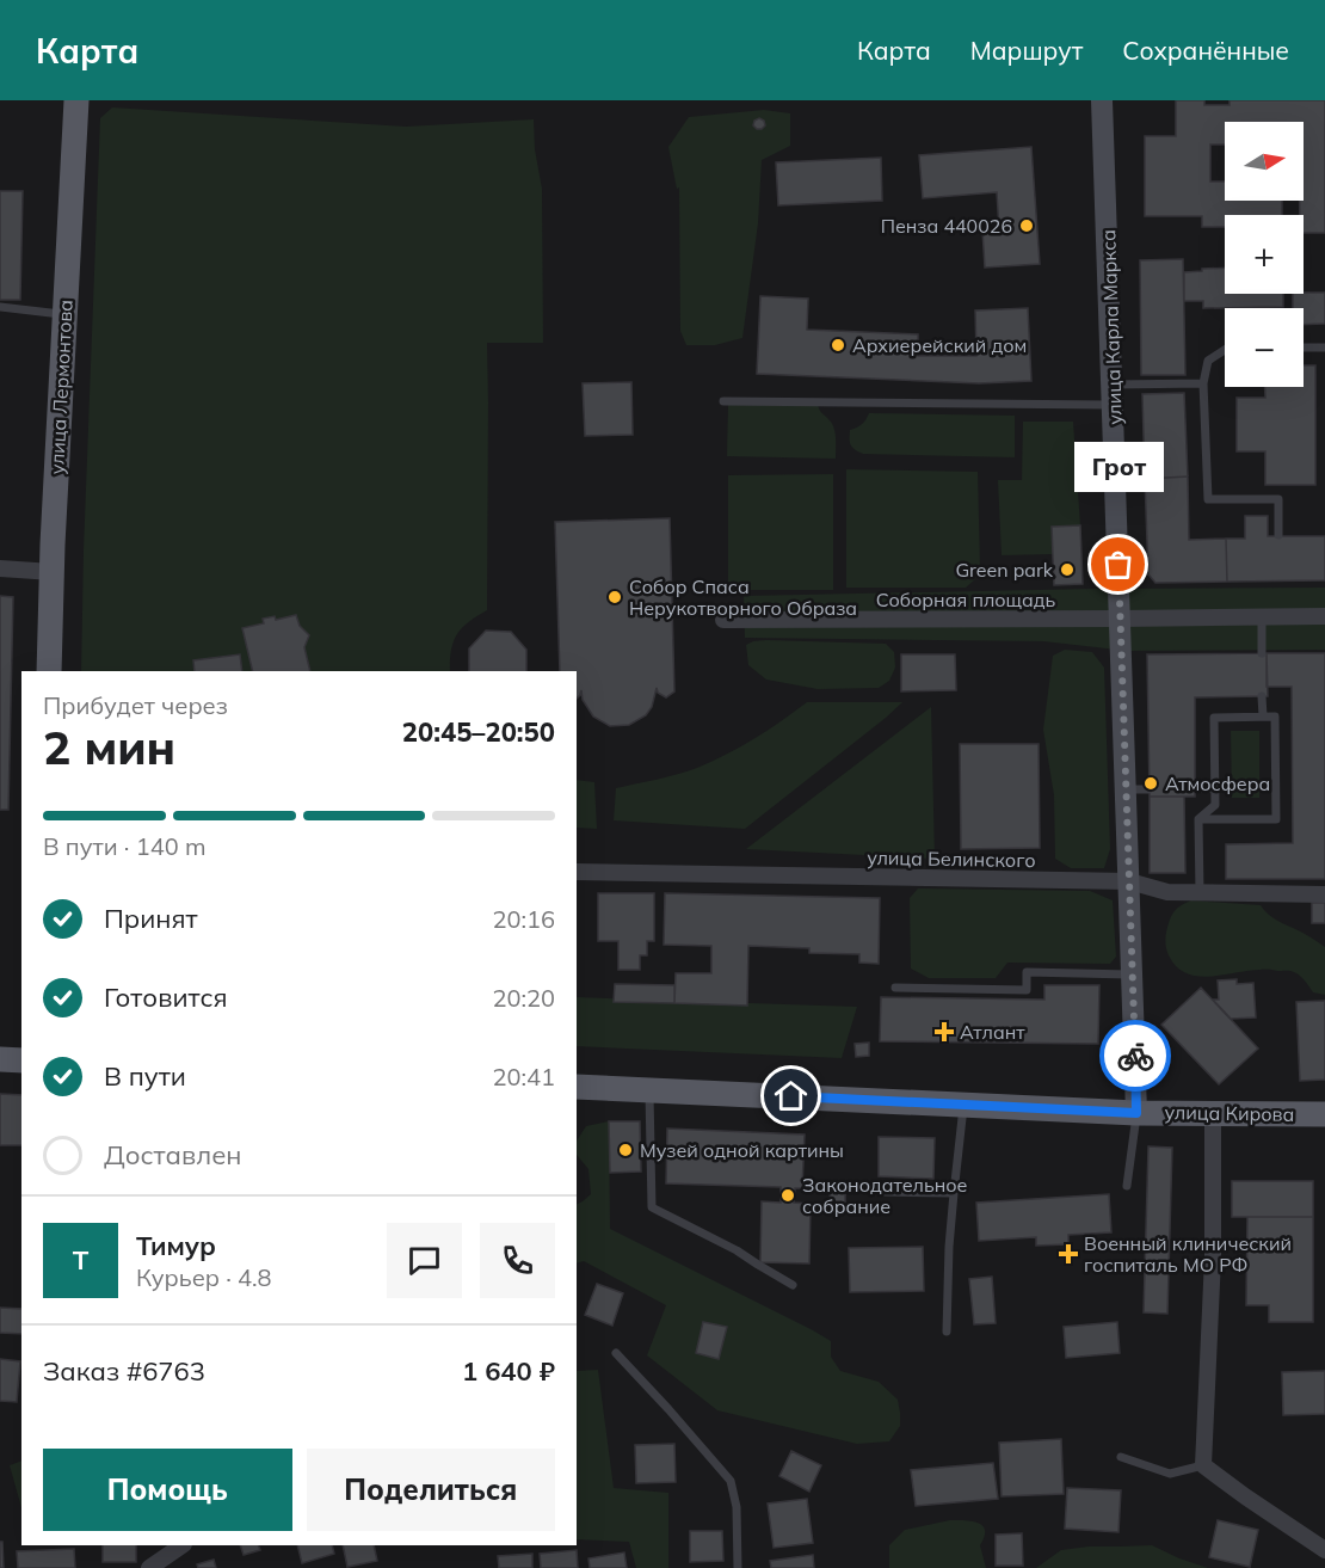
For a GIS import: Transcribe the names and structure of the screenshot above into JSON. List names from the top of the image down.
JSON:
{
  "streets": {
    "main road": ["улица Карла Маркса", "улица Лермонтова", "улица Кирова"],
    "street": ["Соборная площадь", "улица Белинского"]
  },
  "crossings": [
    ["улица Карла Маркса", "Соборная площадь"],
    ["улица Карла Маркса", "улица Белинского"],
    ["улица Карла Маркса", "улица Кирова"]
  ],
  "places": {
    "other": [
      "Пенза 440026",
      "Архиерейский дом",
      "Грот",
      "Green park",
      "Собор Спаса Нерукотворного Образа",
      "Атмосфера",
      "Музей одной картины",
      "Законодательное собрание"
    ],
    "health": ["Атлант", "Военный клинический госпиталь МО РФ"]
  },
  "north": "right",
  "page": {
    "header": "Карта",
    "nav": ["Карта", "Маршрут", "Сохранённые"],
    "map_buttons": ["+", "−"],
    "bubble": "Грот",
    "heading": ["2 мин", "Прибудет через", "20:45–20:50"],
    "panel": [
      "Тимур",
      "Курьер · 4.8",
      "Заказ #6763",
      "1 640 ₽"
    ],
    "bar": "В пути · 140 m",
    "list": [
      ["Принят", "20:16"],
      ["Готовится", "20:20"],
      ["В пути", "20:41"],
      "Доставлен"
    ],
    "round": "Т",
    "buttons": ["Помощь", "Поделиться"]
  }
}
